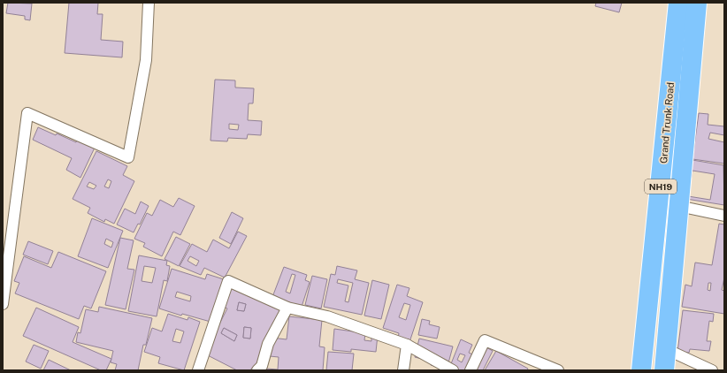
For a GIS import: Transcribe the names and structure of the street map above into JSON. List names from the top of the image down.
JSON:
{
  "streets": {
    "highway": ["Grand Trunk Road", "NH19"]
  }
}
